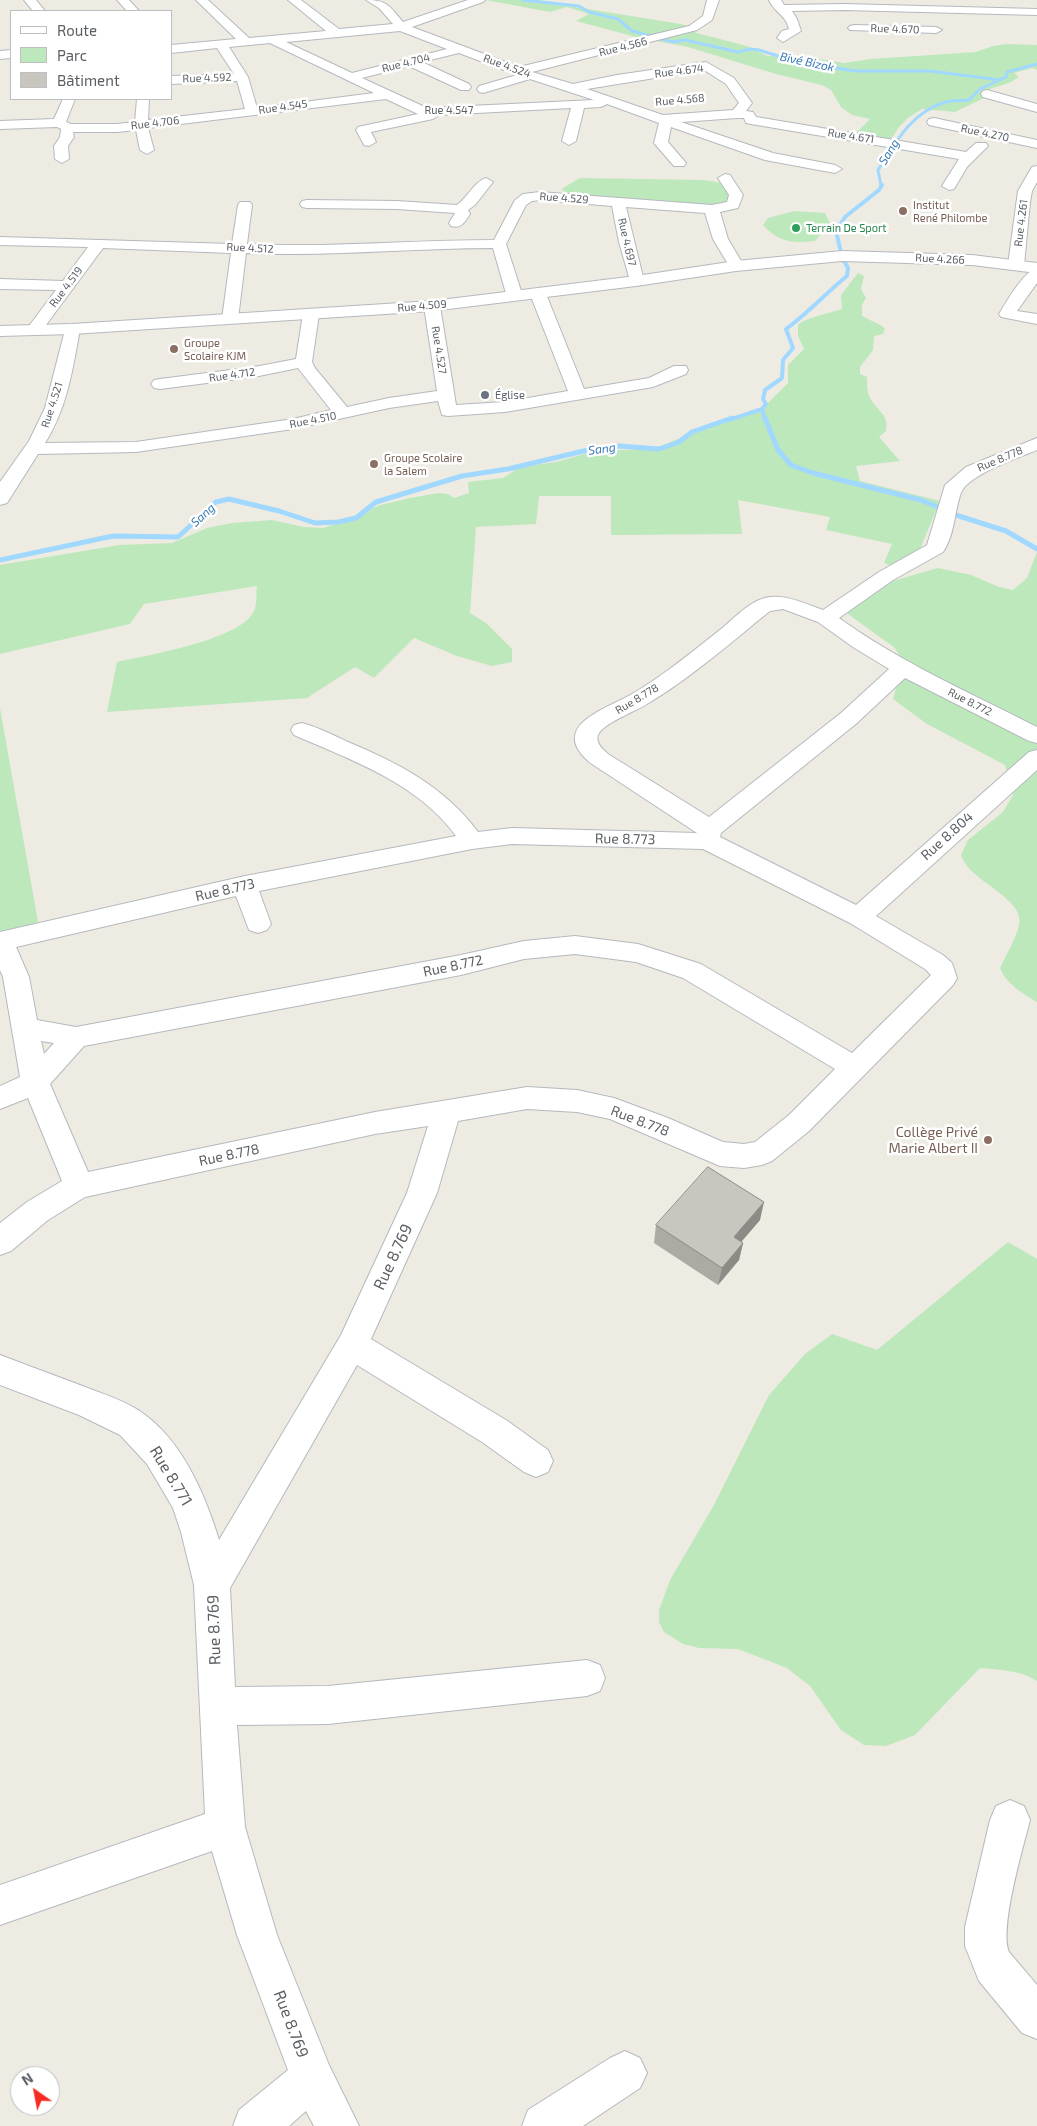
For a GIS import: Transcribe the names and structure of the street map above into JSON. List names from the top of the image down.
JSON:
{
  "streets": {
    "street": [
      "Rue 4.670",
      "Rue 4.566",
      "Rue 4.704",
      "Rue 4.524",
      "Rue 4.674",
      "Rue 4.592",
      "Rue 4.568",
      "Rue 4.545",
      "Rue 4.547",
      "Rue 4.706",
      "Rue 4.270",
      "Rue 4.671",
      "Rue 4.529",
      "Rue 4.261",
      "Rue 4.697",
      "Rue 4.512",
      "Rue 4.266",
      "Rue 4.519",
      "Rue 4.509",
      "Rue 4.527",
      "Rue 4.712",
      "Rue 4.521",
      "Rue 4.510",
      "Rue 8.778",
      "Rue 8.772",
      "Rue 8.804",
      "Rue 8.773",
      "Rue 8.769",
      "Rue 8.771"
    ]
  },
  "crossings": [
    ["Rue 4.566", "Rue 4.524"],
    ["Rue 4.704", "Rue 4.524"],
    ["Rue 4.704", "Rue 4.547"],
    ["Rue 4.524", "Rue 4.674"],
    ["Rue 4.524", "Rue 4.568"],
    ["Rue 4.524", "Rue 4.545"],
    ["Rue 4.524", "Rue 4.547"],
    ["Rue 4.674", "Rue 4.568"],
    ["Rue 4.592", "Rue 4.545"],
    ["Rue 4.568", "Rue 4.547"],
    ["Rue 4.545", "Rue 4.547"],
    ["Rue 4.545", "Rue 4.706"],
    ["Rue 4.529", "Rue 4.697"],
    ["Rue 4.529", "Rue 4.512"],
    ["Rue 4.261", "Rue 4.266"],
    ["Rue 4.697", "Rue 4.509"],
    ["Rue 4.512", "Rue 4.519"],
    ["Rue 4.266", "Rue 4.509"],
    ["Rue 4.519", "Rue 4.509"],
    ["Rue 4.509", "Rue 4.527"],
    ["Rue 4.509", "Rue 4.521"],
    ["Rue 4.527", "Rue 4.510"],
    ["Rue 4.521", "Rue 4.510"],
    ["Rue 8.778", "Rue 8.772"],
    ["Rue 8.778", "Rue 8.804"],
    ["Rue 8.778", "Rue 8.773"],
    ["Rue 8.778", "Rue 8.769"],
    ["Rue 8.772", "Rue 8.773"],
    ["Rue 8.769", "Rue 8.771"]
  ],
  "water": ["Bivé Bizok", "Sang"],
  "places": [
    "Institut René Philombe",
    "Terrain De Sport",
    "Groupe Scolaire KJM",
    "Église",
    "Groupe Scolaire la Salem",
    "Collège Privé Marie Albert II"
  ],
  "legend": ["Route", "Parc", "Bâtiment"],
  "north": "top left"
}
